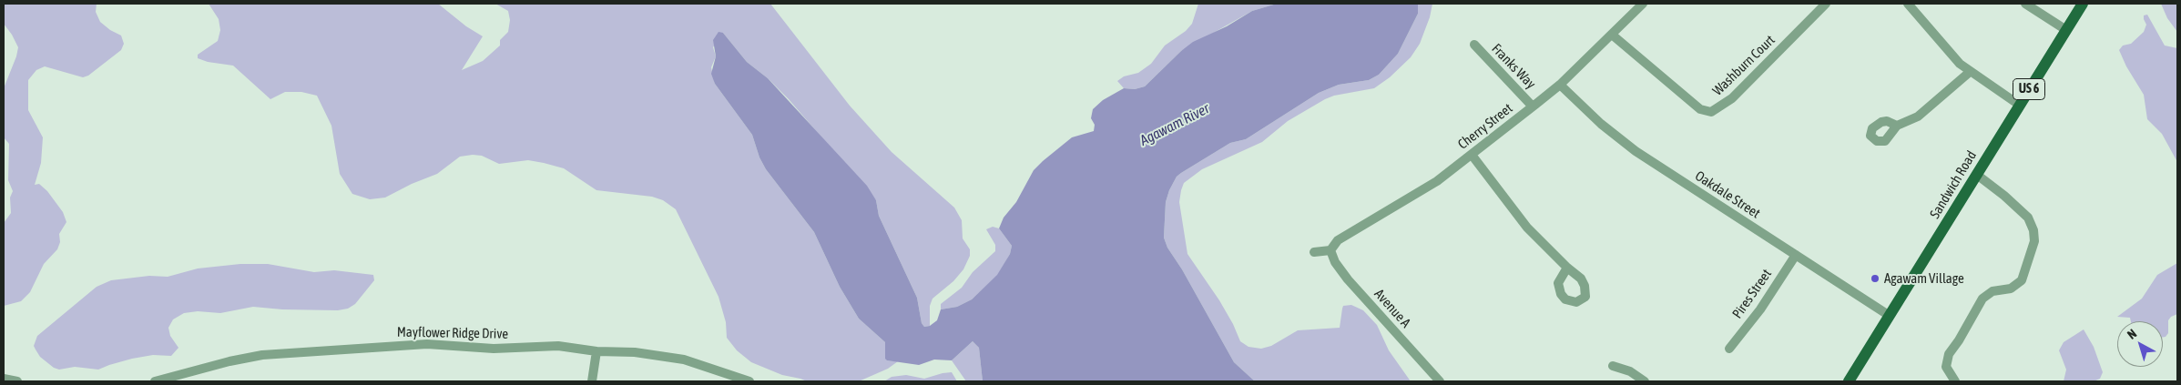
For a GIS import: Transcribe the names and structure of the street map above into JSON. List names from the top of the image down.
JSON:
{
  "streets": {
    "main road": ["US 6", "Sandwich Road"],
    "street": [
      "Washburn Court",
      "Franks Way",
      "Cherry Street",
      "Oakdale Street",
      "Pires Street",
      "Avenue A",
      "Mayflower Ridge Drive"
    ]
  },
  "crossings": [
    ["Washburn Court", "Cherry Street"],
    ["Franks Way", "Cherry Street"],
    ["Cherry Street", "Oakdale Street"],
    ["Cherry Street", "Avenue A"],
    ["Sandwich Road", "Oakdale Street"],
    ["Oakdale Street", "Pires Street"]
  ],
  "water": ["Agawam River"],
  "places": ["Agawam Village"],
  "north": "top left"
}
